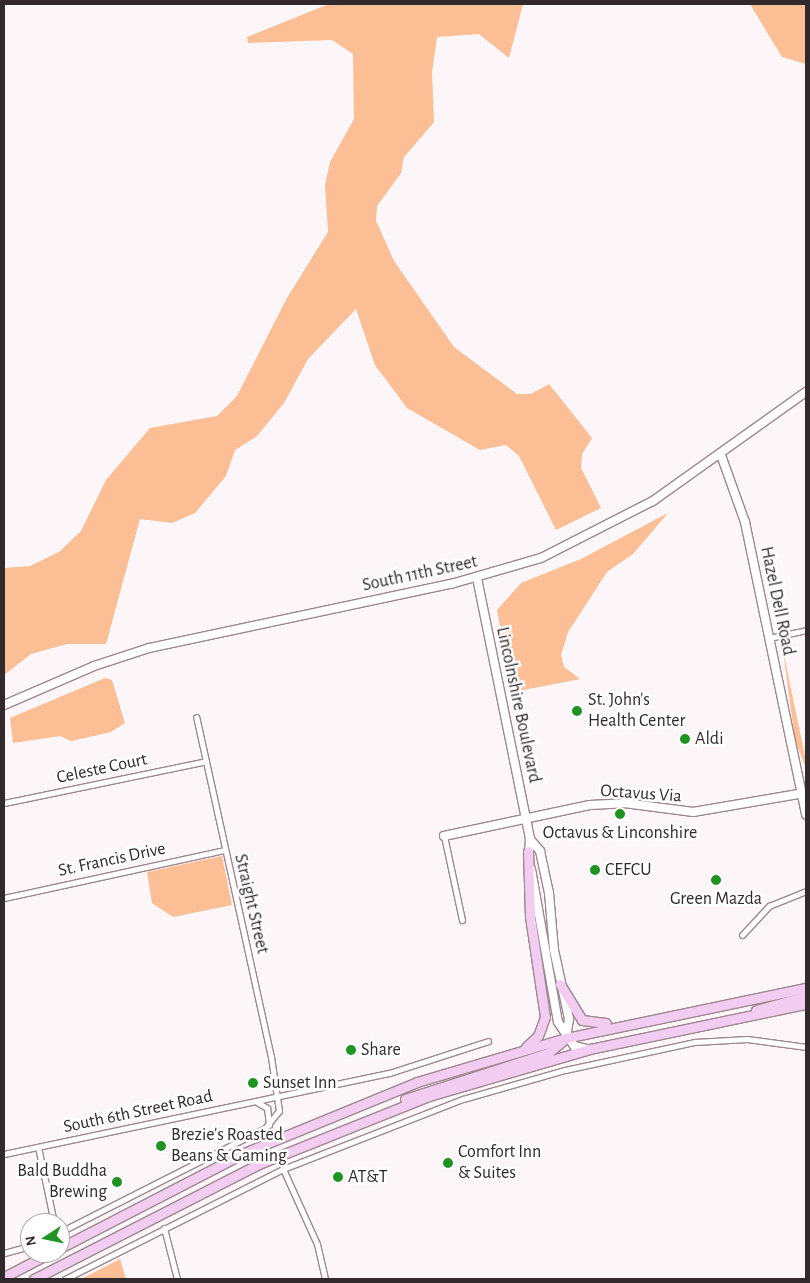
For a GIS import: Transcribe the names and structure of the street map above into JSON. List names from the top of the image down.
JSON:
{
  "streets": {
    "street": [
      "South 11th Street",
      "Hazel Dell Road",
      "Lincolnshire Boulevard",
      "Celeste Court",
      "Octavus Via",
      "St. Francis Drive",
      "Straight Street",
      "South 6th Street Road"
    ]
  },
  "crossings": [
    ["South 11th Street", "Hazel Dell Road"],
    ["South 11th Street", "Lincolnshire Boulevard"],
    ["Hazel Dell Road", "Octavus Via"],
    ["Lincolnshire Boulevard", "Octavus Via"],
    ["Celeste Court", "Straight Street"],
    ["St. Francis Drive", "Straight Street"],
    ["Straight Street", "South 6th Street Road"]
  ],
  "places": [
    "St. John's Health Center",
    "Aldi",
    "Octavus & Linconshire",
    "CEFCU",
    "Green Mazda",
    "Share",
    "Sunset Inn",
    "Brezie's Roasted Beans & Gaming",
    "Comfort Inn & Suites",
    "AT&T",
    "Bald Buddha Brewing"
  ],
  "north": "left"
}
